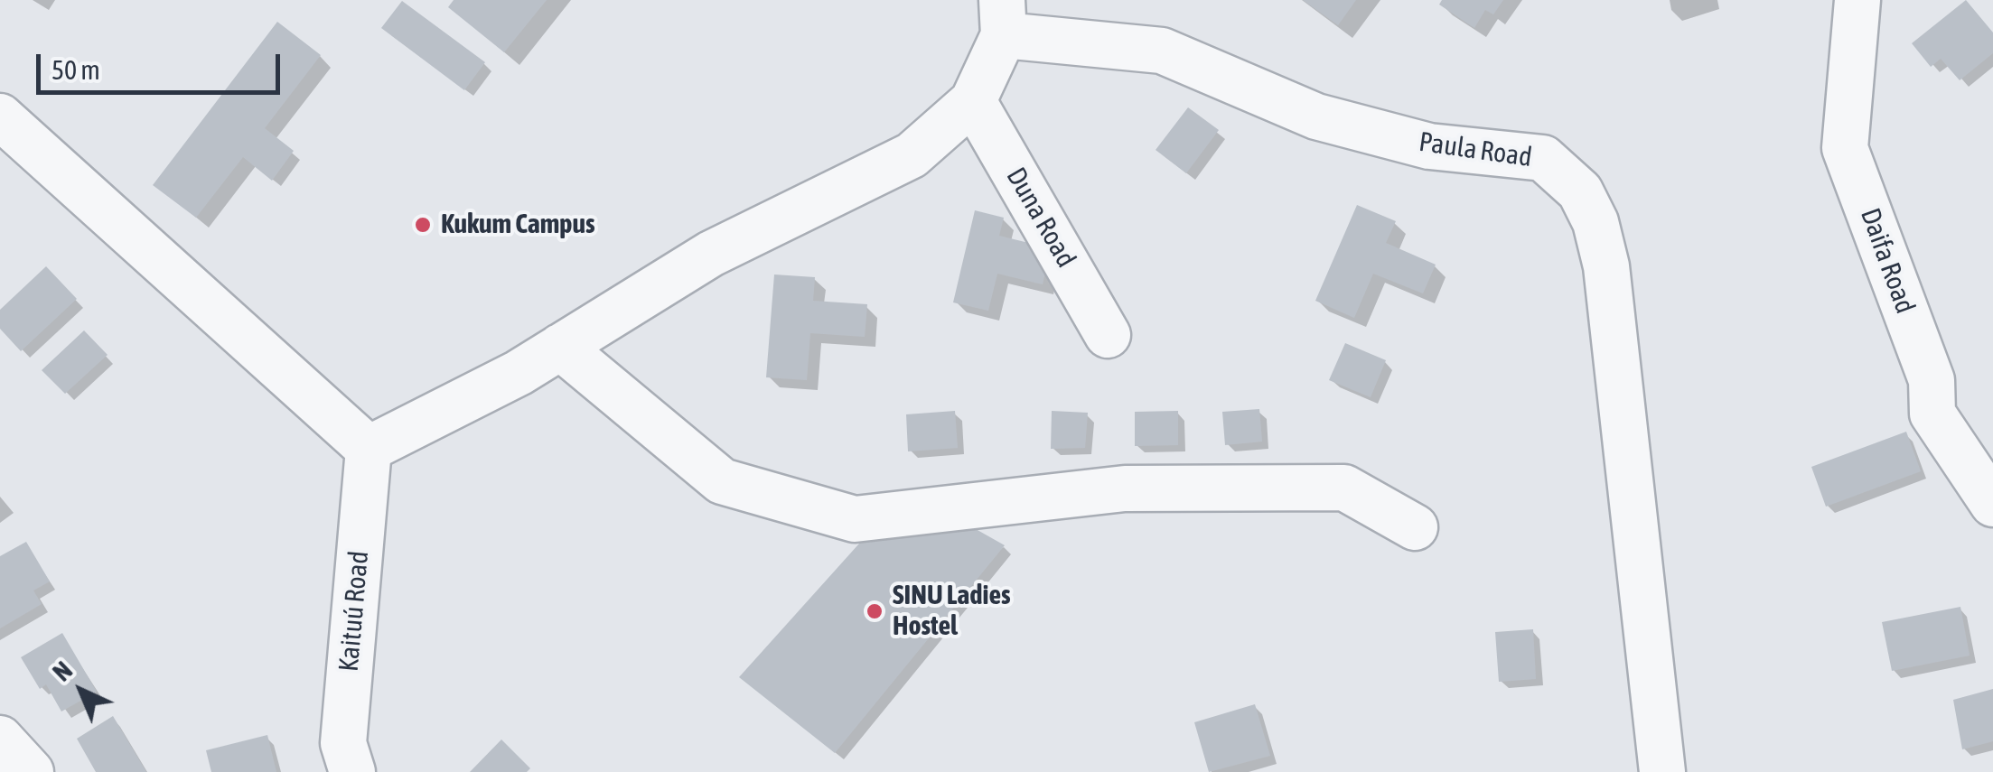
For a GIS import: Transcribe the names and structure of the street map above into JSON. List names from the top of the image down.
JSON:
{
  "streets": {
    "street": [
      "Paula Road",
      "Duna Road",
      "Daifa Road",
      "Kaituú Road"
    ]
  },
  "places": ["Kukum Campus", "SINU Ladies Hostel"],
  "scale_bar": "50 m",
  "north": "top left"
}
